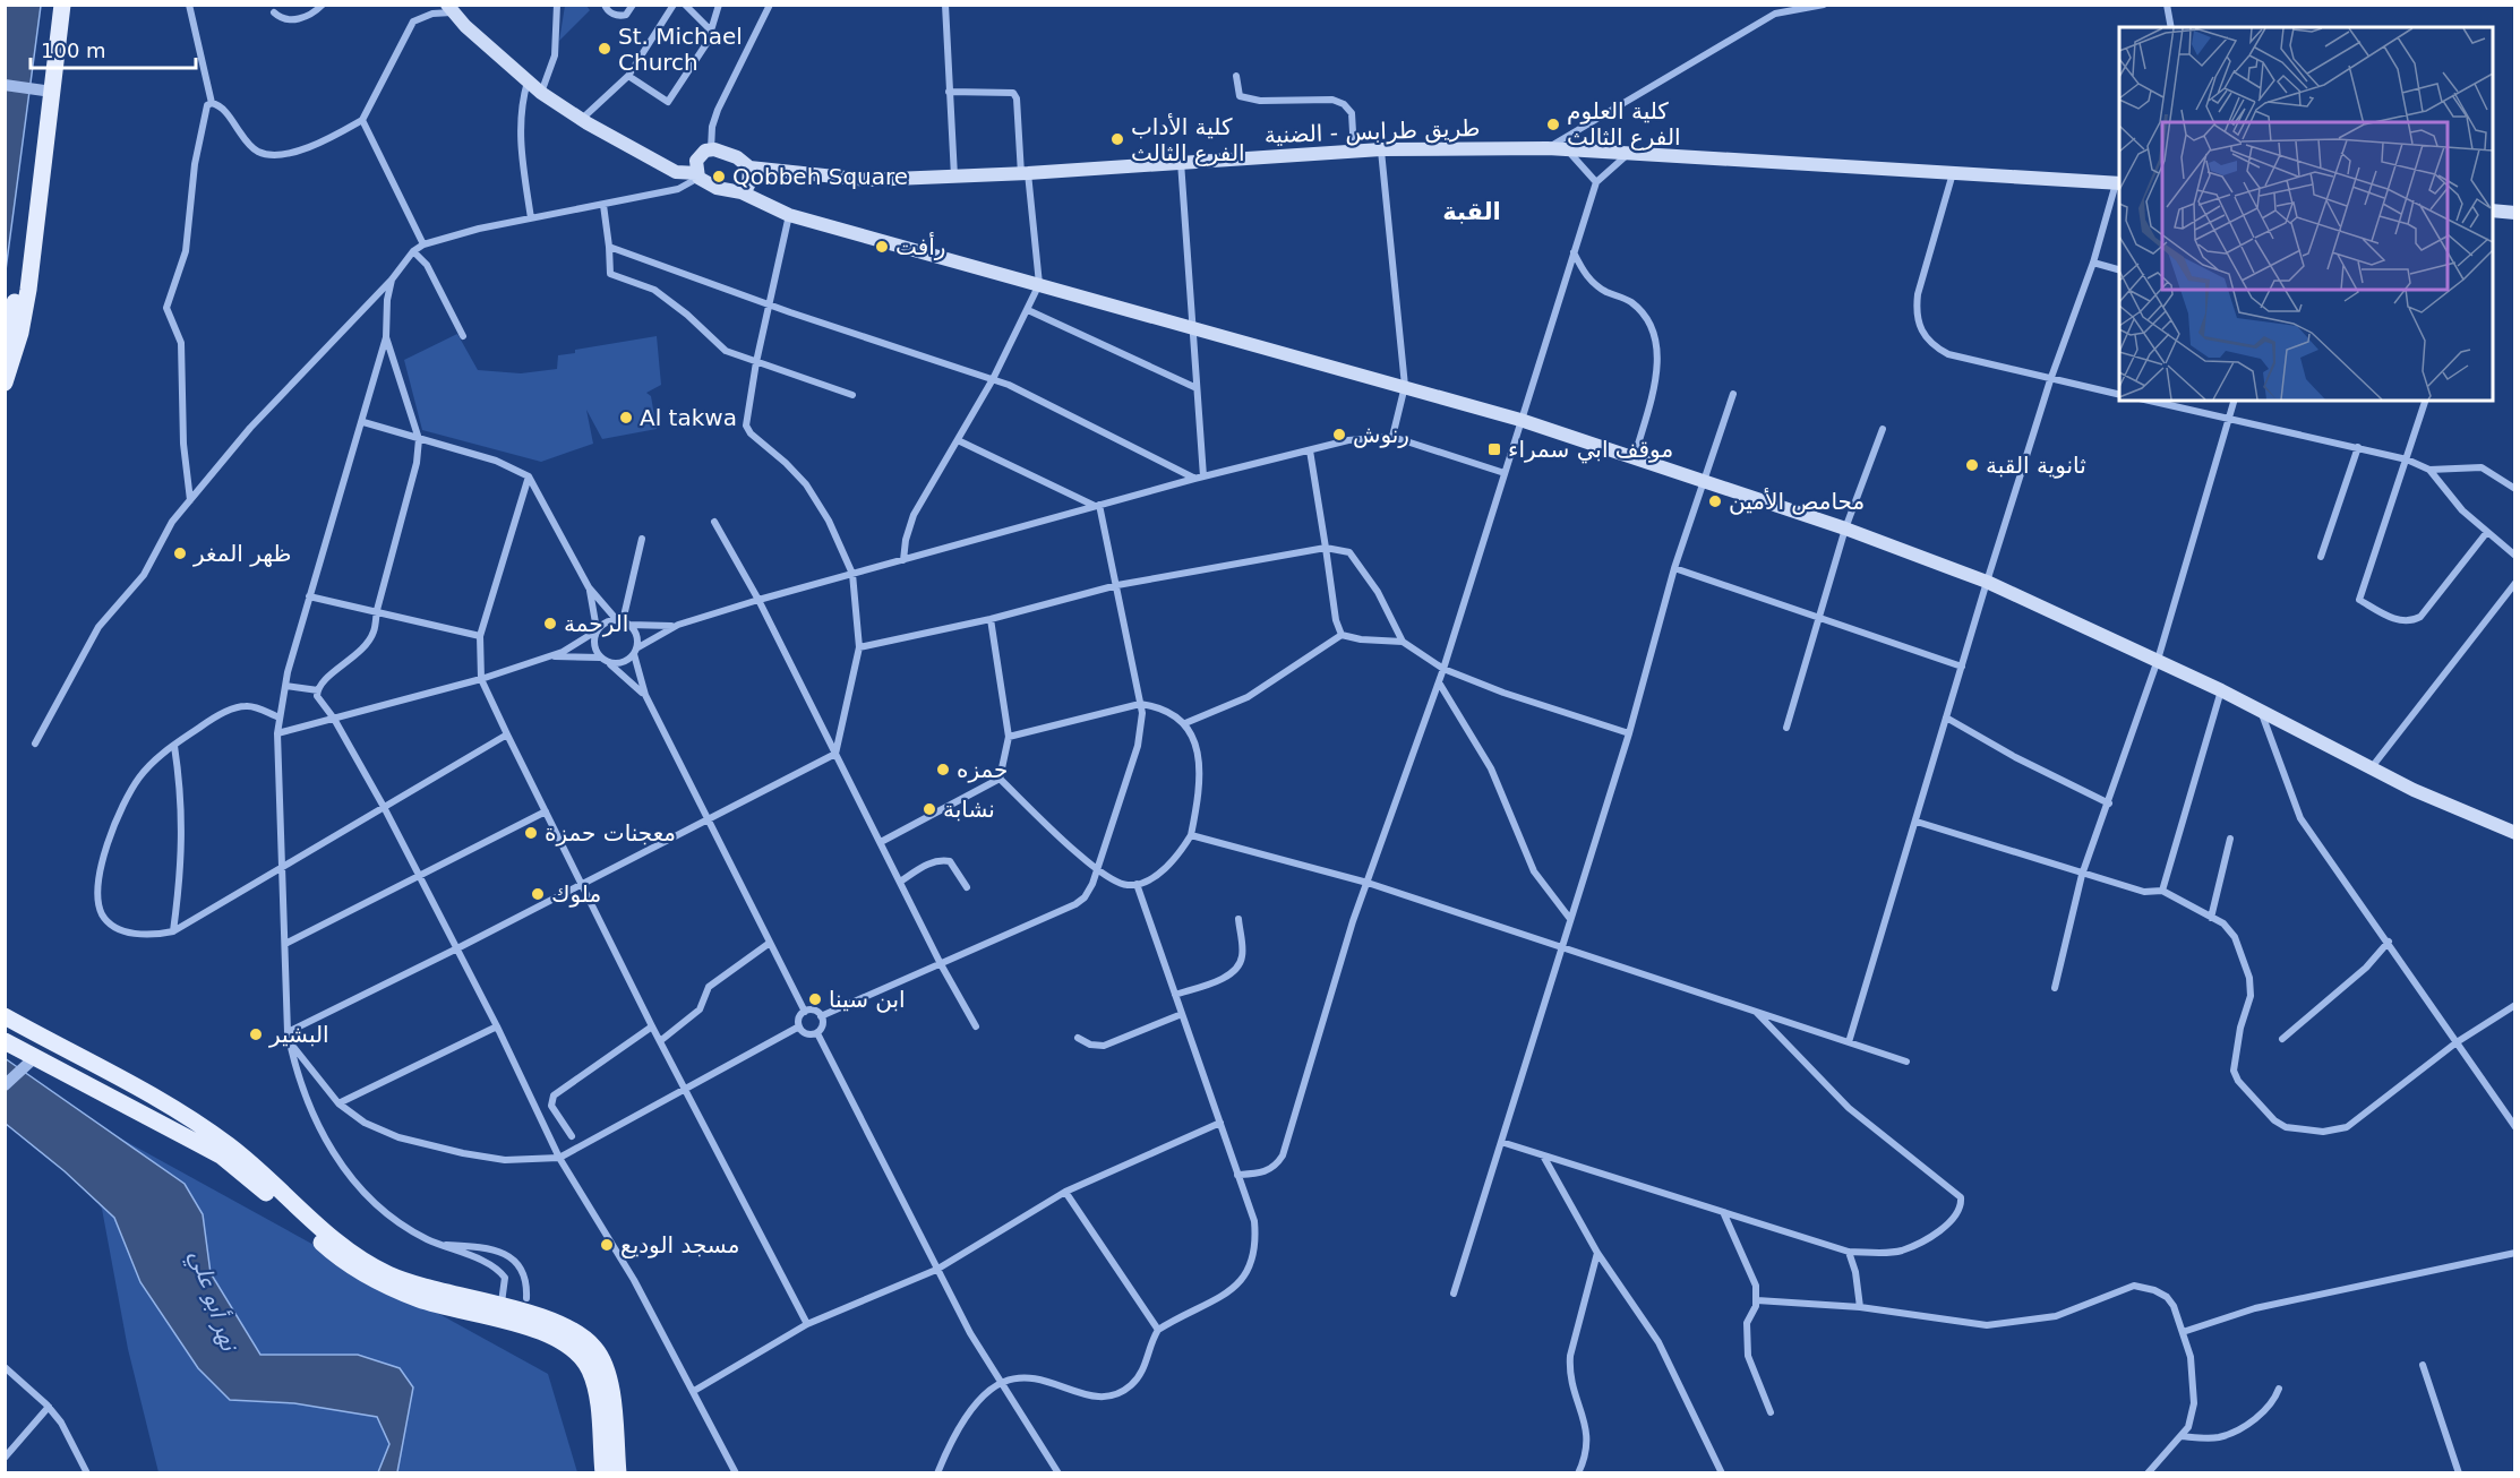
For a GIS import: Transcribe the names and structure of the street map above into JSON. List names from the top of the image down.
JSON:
{
  "streets": {
    "main road": ["طريق طرابس - الضنية"]
  },
  "districts": ["القبة"],
  "water": ["نهر أبو علي"],
  "places": {
    "other": [
      "St. Michael Church",
      "كلية العلوم الفرع الثالث",
      "كلية الأداب الفرع الثالث",
      "Qobbeh Square",
      "رأفت",
      "Al takwa",
      "رنوش",
      "ثانوية القبة",
      "محامص الأمين",
      "ظهر المغر",
      "الرحمة",
      "حمزه",
      "نشابة",
      "معجنات حمزة",
      "ملوك",
      "ابن سينا",
      "البشير",
      "مسجد الوديع"
    ],
    "transit": ["موقف ابي سمراء"]
  },
  "scale_bar": "100 m"
}
